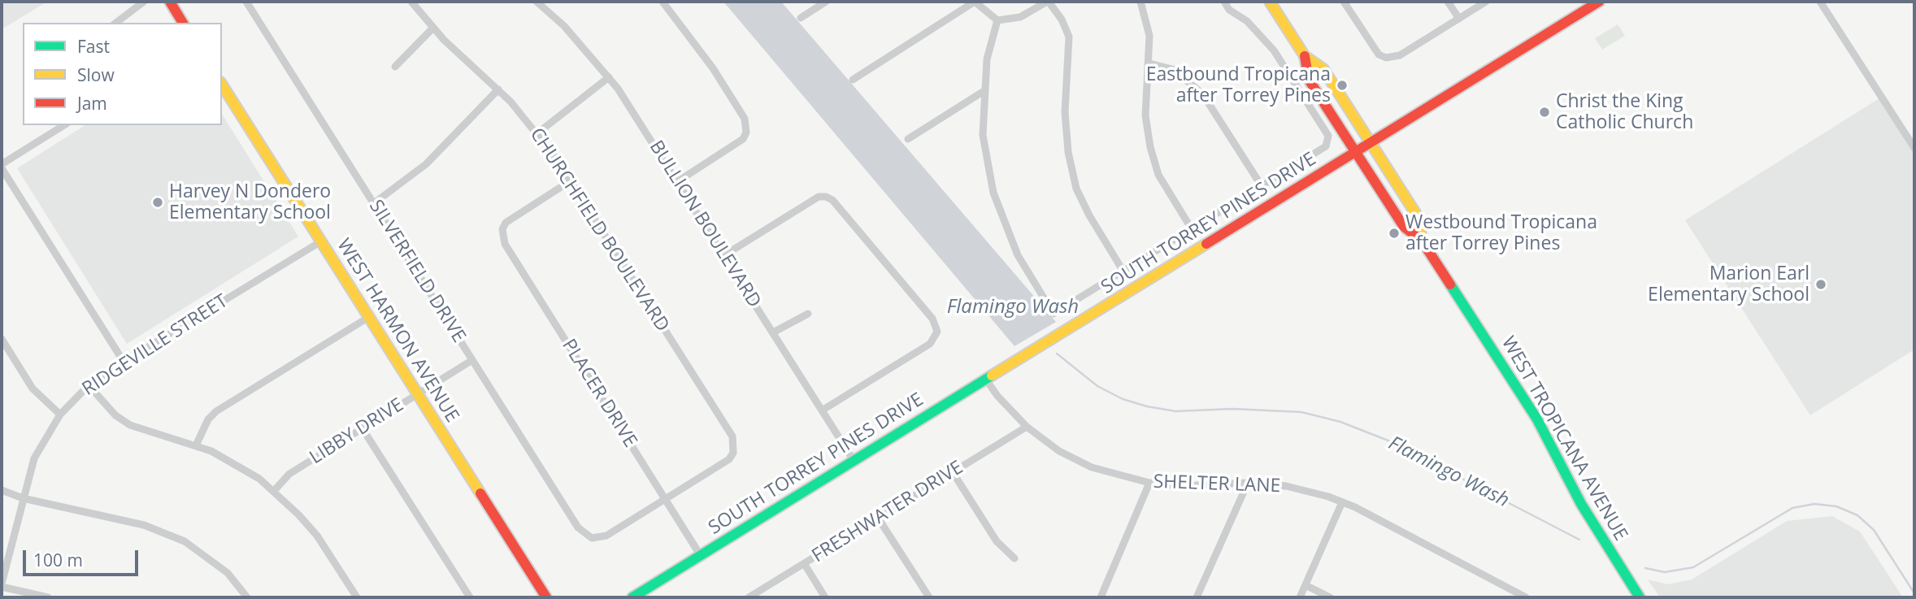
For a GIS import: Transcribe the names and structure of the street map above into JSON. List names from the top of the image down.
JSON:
{
  "streets": {
    "main road": ["SOUTH TORREY PINES DRIVE", "WEST HARMON AVENUE", "WEST TROPICANA AVENUE"],
    "street": [
      "BULLION BOULEVARD",
      "CHURCHFIELD BOULEVARD",
      "SILVERFIELD DRIVE",
      "RIDGEVILLE STREET",
      "PLACER DRIVE",
      "LIBBY DRIVE",
      "SHELTER LANE",
      "FRESHWATER DRIVE"
    ]
  },
  "crossings": [
    ["SOUTH TORREY PINES DRIVE", "BULLION BOULEVARD"],
    ["SOUTH TORREY PINES DRIVE", "PLACER DRIVE"],
    ["SOUTH TORREY PINES DRIVE", "WEST TROPICANA AVENUE"],
    ["SOUTH TORREY PINES DRIVE", "SHELTER LANE"],
    ["CHURCHFIELD BOULEVARD", "SILVERFIELD DRIVE"],
    ["CHURCHFIELD BOULEVARD", "PLACER DRIVE"],
    ["SILVERFIELD DRIVE", "PLACER DRIVE"],
    ["SILVERFIELD DRIVE", "LIBBY DRIVE"],
    ["WEST HARMON AVENUE", "RIDGEVILLE STREET"],
    ["WEST HARMON AVENUE", "LIBBY DRIVE"],
    ["SHELTER LANE", "FRESHWATER DRIVE"]
  ],
  "water": ["Flamingo Wash"],
  "places": [
    "Eastbound Tropicana after Torrey Pines",
    "Christ the King Catholic Church",
    "Harvey N Dondero Elementary School",
    "Westbound Tropicana after Torrey Pines",
    "Marion Earl Elementary School"
  ],
  "legend": ["Fast", "Slow", "Jam"],
  "scale_bar": "100 m"
}
